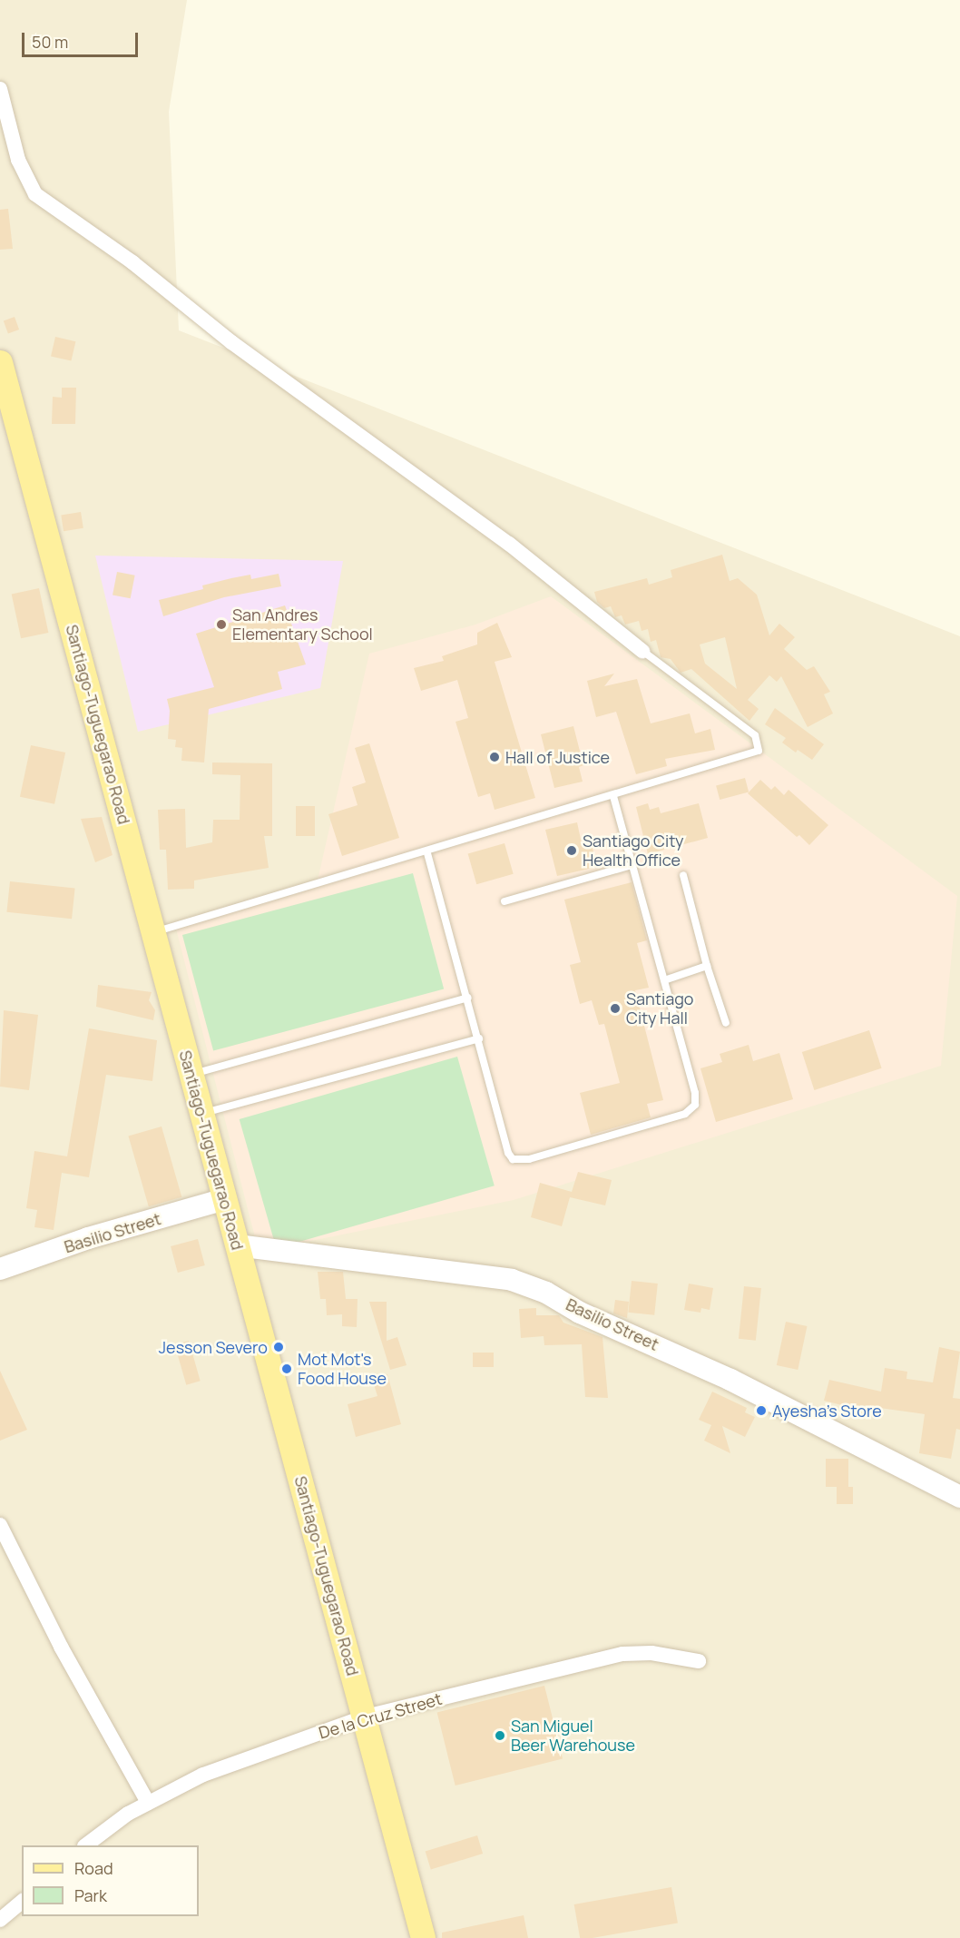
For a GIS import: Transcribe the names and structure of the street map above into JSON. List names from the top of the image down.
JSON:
{
  "streets": {
    "main road": ["Santiago-Tuguegarao Road"],
    "street": ["Basilio Street", "De la Cruz Street"]
  },
  "crossings": [
    ["Santiago-Tuguegarao Road", "Basilio Street"],
    ["Santiago-Tuguegarao Road", "De la Cruz Street"]
  ],
  "places": [
    "San Andres Elementary School",
    "Hall of Justice",
    "Santiago City Health Office",
    "Santiago City Hall",
    "Jesson Severo",
    "Mot Mot's Food House",
    "Ayesha's Store",
    "San Miguel Beer Warehouse"
  ],
  "legend": ["Road", "Park"],
  "scale_bar": "50 m"
}
